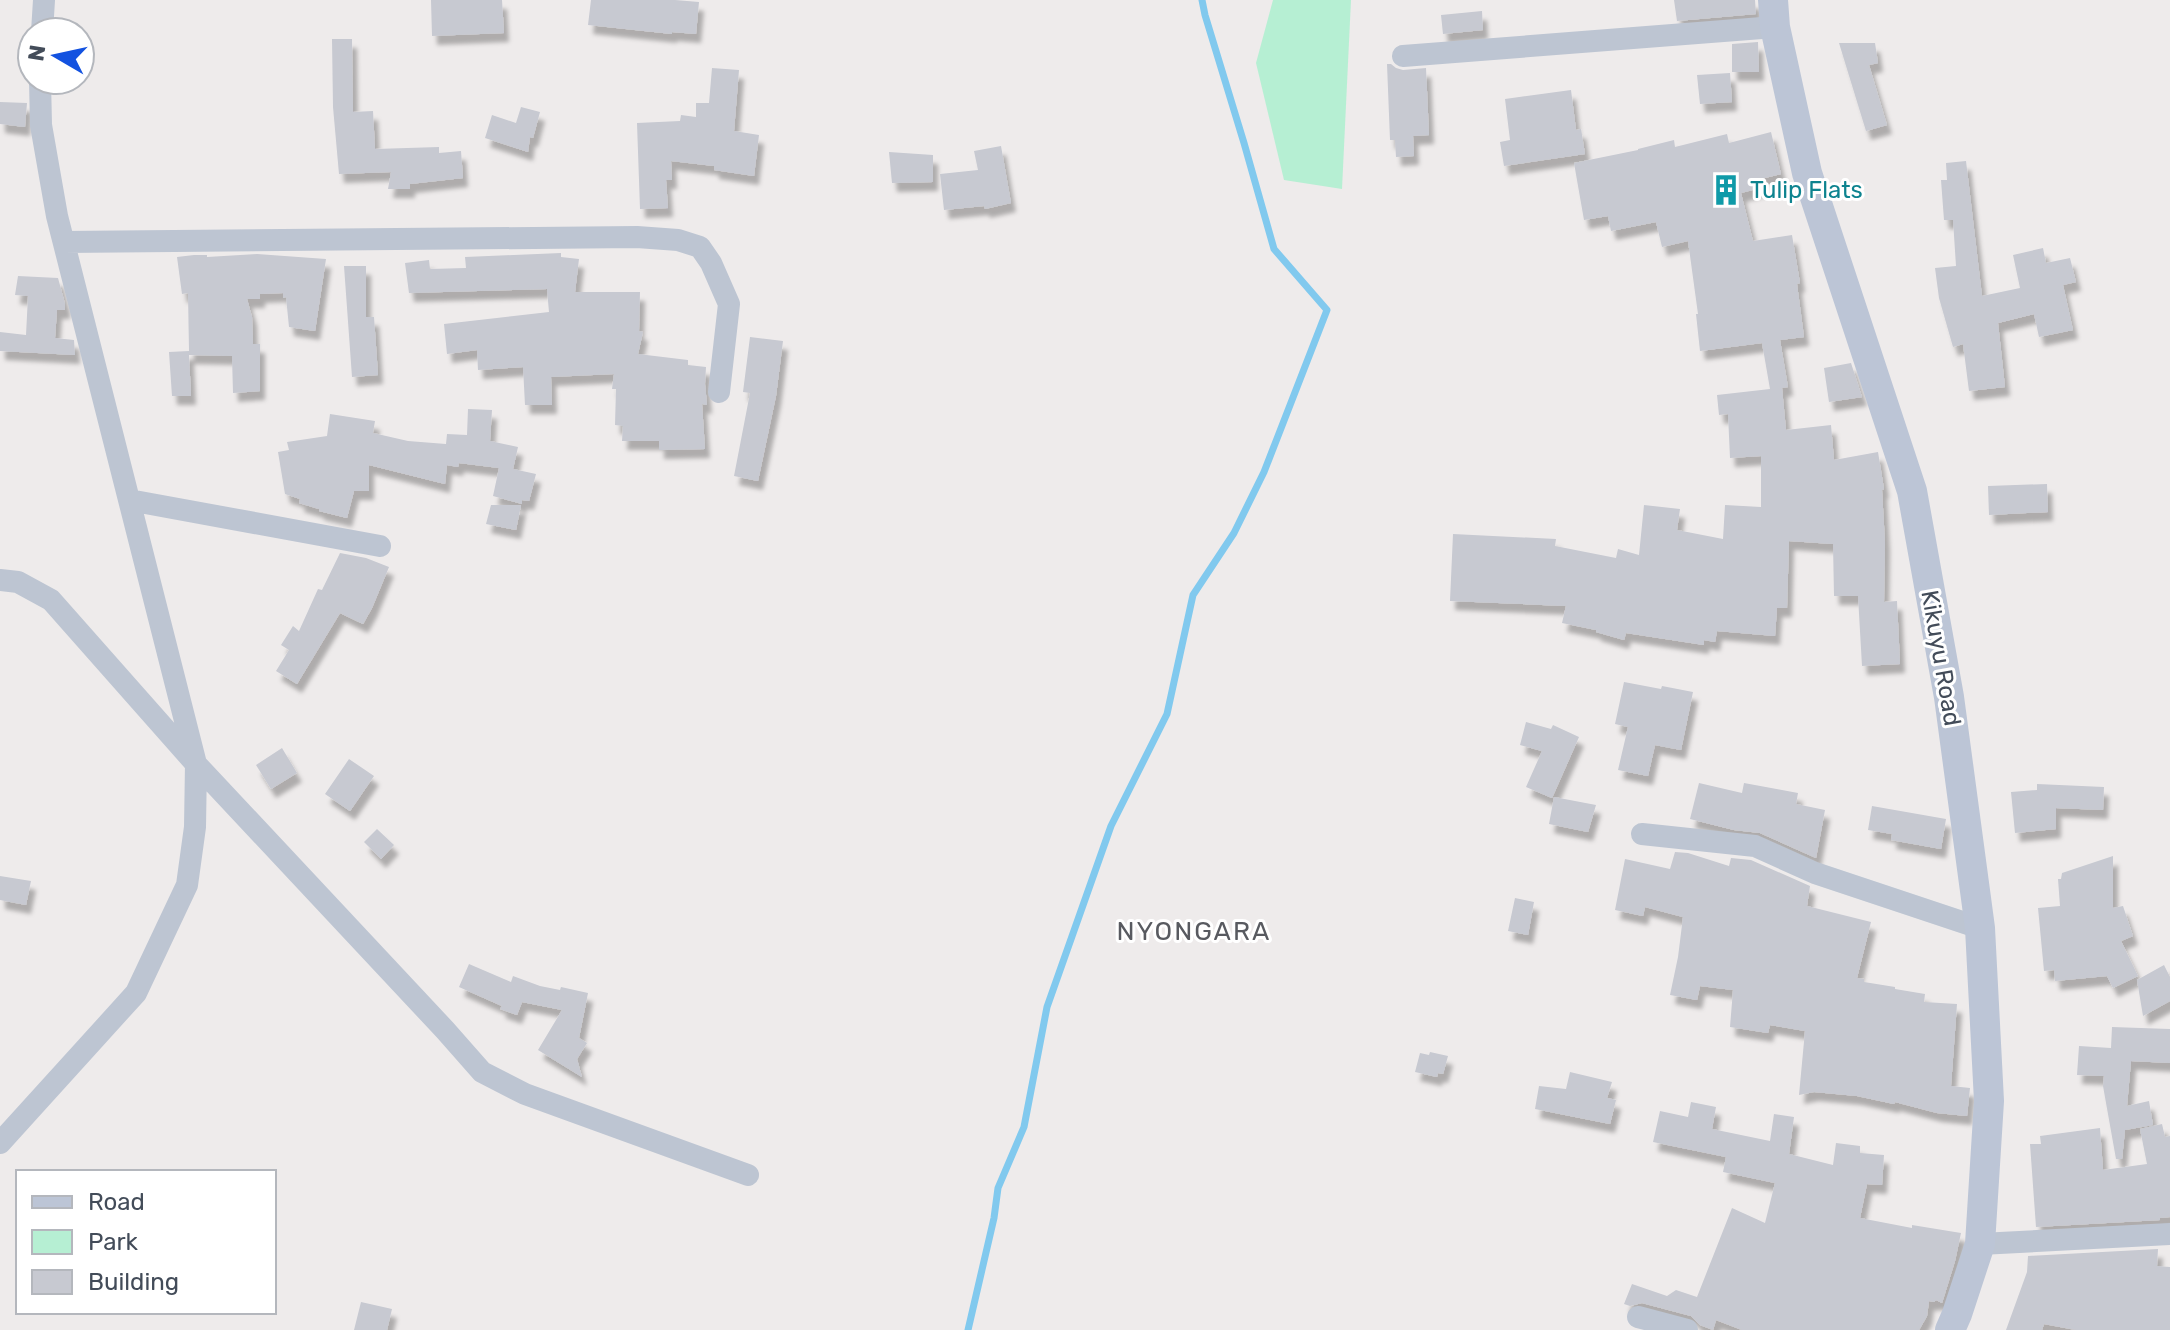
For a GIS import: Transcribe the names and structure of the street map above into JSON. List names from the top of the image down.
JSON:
{
  "streets": {
    "main road": ["Kikuyu Road"]
  },
  "districts": ["NYONGARA"],
  "places": {
    "building": ["Tulip Flats"]
  },
  "legend": ["Road", "Park", "Building"],
  "north": "left"
}
